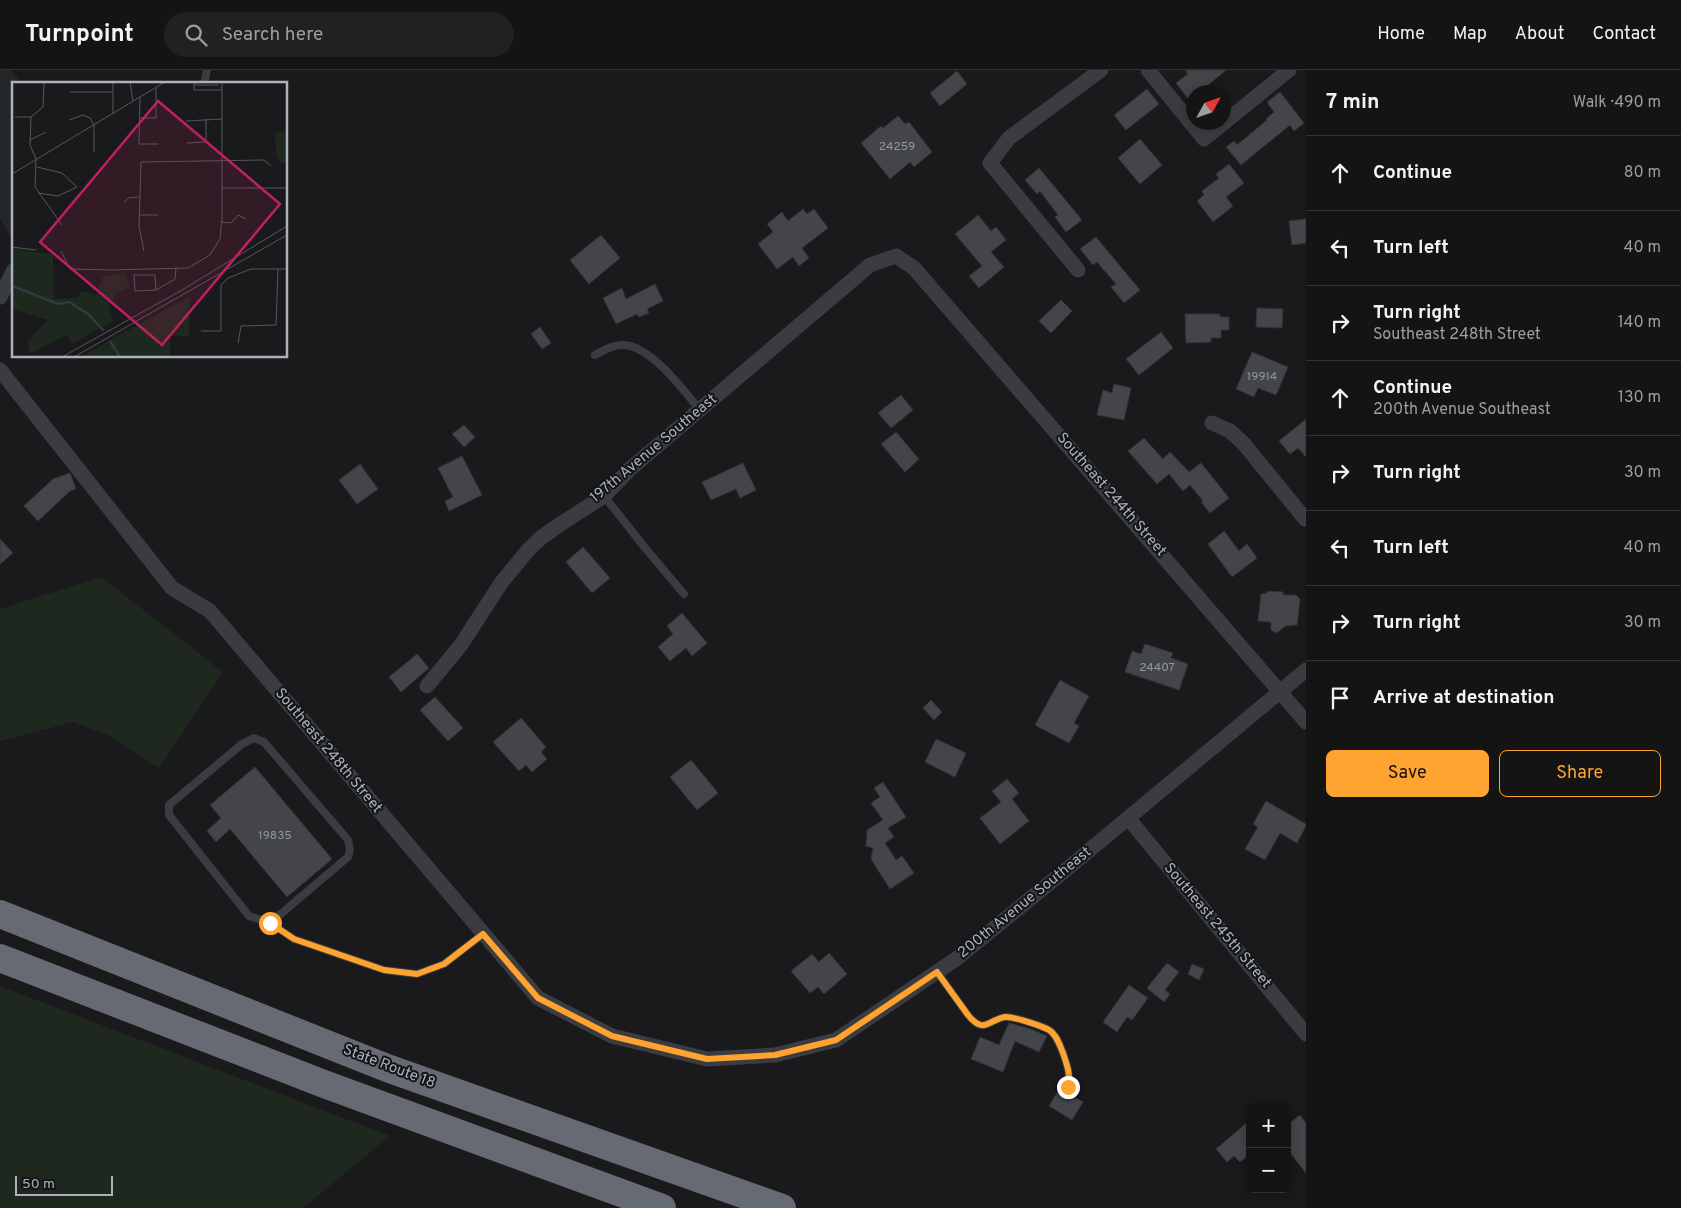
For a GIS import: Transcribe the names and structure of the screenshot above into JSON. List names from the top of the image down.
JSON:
{
  "streets": {
    "highway": ["State Route 18"],
    "street": [
      "197th Avenue Southeast",
      "Southeast 244th Street",
      "Southeast 248th Street",
      "200th Avenue Southeast",
      "Southeast 245th Street"
    ]
  },
  "crossings": [
    ["197th Avenue Southeast", "Southeast 244th Street"],
    ["Southeast 244th Street", "200th Avenue Southeast"],
    ["Southeast 248th Street", "200th Avenue Southeast"],
    ["200th Avenue Southeast", "Southeast 245th Street"]
  ],
  "house_numbers": [
    "24259",
    "19914",
    "24407",
    "19835"
  ],
  "scale_bar": "50 m",
  "north": "top right",
  "page": {
    "header": "Turnpoint",
    "search": "Search here",
    "nav": [
      "Home",
      "Map",
      "About",
      "Contact"
    ],
    "heading": ["7 min", "Walk · 490 m"],
    "list": [
      ["Continue", "80 m"],
      ["Turn left", "40 m"],
      ["Turn right", "Southeast 248th Street", "140 m"],
      ["Continue", "200th Avenue Southeast", "130 m"],
      ["Turn right", "30 m"],
      ["Turn left", "40 m"],
      ["Turn right", "30 m"],
      "Arrive at destination"
    ],
    "buttons": ["Save", "Share"],
    "map_buttons": ["+", "−"],
    "scale": "50 m"
  }
}
